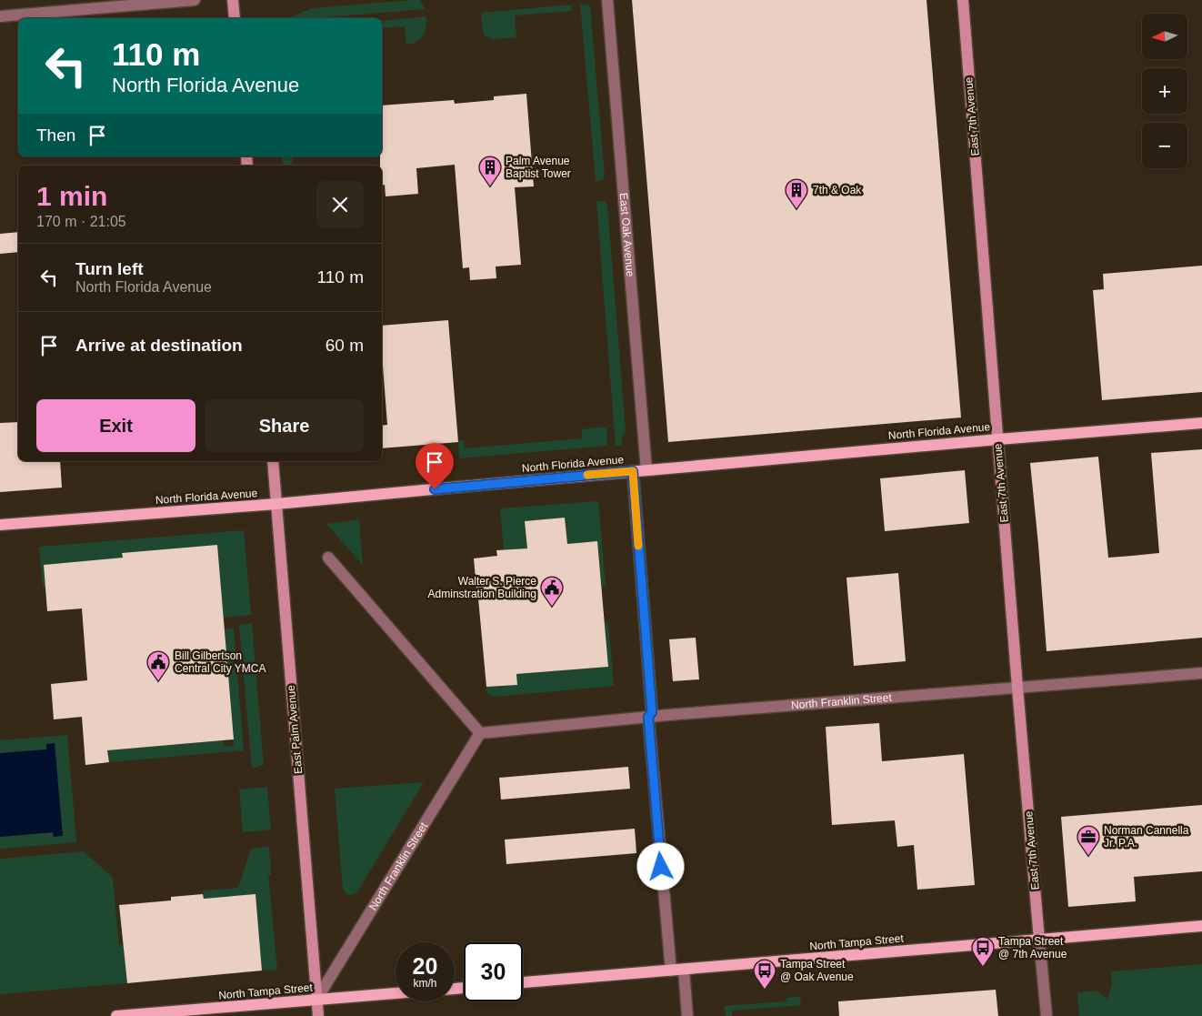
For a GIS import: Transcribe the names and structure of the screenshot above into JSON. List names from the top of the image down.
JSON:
{
  "streets": {
    "main road": ["North Florida Avenue", "North Tampa Street"],
    "street": [
      "East 7th Avenue",
      "East Oak Avenue",
      "North Franklin Street",
      "East Palm Avenue"
    ]
  },
  "crossings": [
    ["East 7th Avenue", "North Florida Avenue"],
    ["East 7th Avenue", "North Franklin Street"],
    ["East 7th Avenue", "North Tampa Street"],
    ["East Oak Avenue", "North Florida Avenue"],
    ["North Florida Avenue", "East Palm Avenue"],
    ["North Franklin Street", "East Palm Avenue"],
    ["North Franklin Street", "North Tampa Street"],
    ["East Palm Avenue", "North Tampa Street"]
  ],
  "places": {
    "building": ["Palm Avenue Baptist Tower", "7th & Oak"],
    "public building": ["Walter S. Pierce Adminstration Building", "Bill Gilbertson Central City YMCA"],
    "office": ["Norman Cannella Jr. P.A."],
    "bus stop": ["Tampa Street @ 7th Avenue", "Tampa Street @ Oak Avenue"]
  },
  "north": "left",
  "page": {
    "map_buttons": ["+", "−"],
    "turn": ["110 m", "North Florida Avenue"],
    "then": "Then",
    "heading": ["1 min", "170 m · 21:05"],
    "list": [
      {
        "name": "Turn left",
        "note": "North Florida Avenue",
        "value": "110 m"
      },
      {
        "name": "Arrive at destination",
        "value": "60 m"
      }
    ],
    "buttons": ["Exit", "Share"],
    "speed": "20 km/h",
    "limit": "30"
  }
}
